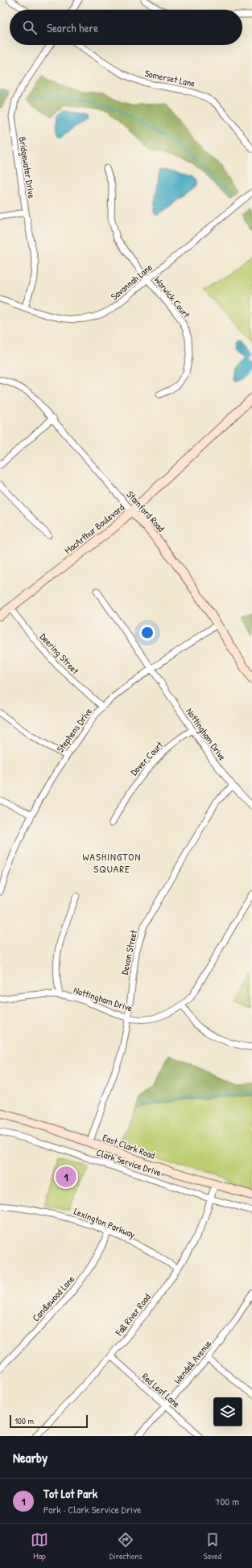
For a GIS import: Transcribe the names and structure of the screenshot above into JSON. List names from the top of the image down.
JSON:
{
  "streets": {
    "street": [
      "Somerset Lane",
      "Bridgewater Drive",
      "Savannah Lane",
      "Warwick Court",
      "Stamford Road",
      "MacArthur Boulevard",
      "Deering Street",
      "Stephens Drive",
      "Nottingham Drive",
      "Dover Court",
      "Devon Street",
      "East Clark Road",
      "Clark Service Drive",
      "Lexington Parkway",
      "Candlewood Lane",
      "Fall River Road",
      "Wendell Avenue",
      "Red Leaf Lane"
    ]
  },
  "crossings": [
    ["Bridgewater Drive", "Savannah Lane"],
    ["Savannah Lane", "Warwick Court"],
    ["Stamford Road", "MacArthur Boulevard"],
    ["Stamford Road", "Stephens Drive"],
    ["MacArthur Boulevard", "Deering Street"],
    ["Deering Street", "Stephens Drive"],
    ["Stephens Drive", "Nottingham Drive"],
    ["Nottingham Drive", "Dover Court"],
    ["Nottingham Drive", "Devon Street"],
    ["Devon Street", "East Clark Road"],
    ["East Clark Road", "Fall River Road"],
    ["Clark Service Drive", "Fall River Road"],
    ["Lexington Parkway", "Candlewood Lane"],
    ["Lexington Parkway", "Fall River Road"],
    ["Fall River Road", "Red Leaf Lane"],
    ["Wendell Avenue", "Red Leaf Lane"]
  ],
  "districts": ["WASHINGTON SQUARE"],
  "scale_bar": "100 m",
  "page": {
    "search": "Search here",
    "pins": "1",
    "scale": "100 m",
    "heading": "Nearby",
    "list": [
      {
        "mark": "1",
        "name": "Tot Lot Park",
        "note": "Park · Clark Service Drive",
        "value": "700 m"
      }
    ],
    "nav": ["Map", "Directions", "Saved"]
  }
}
